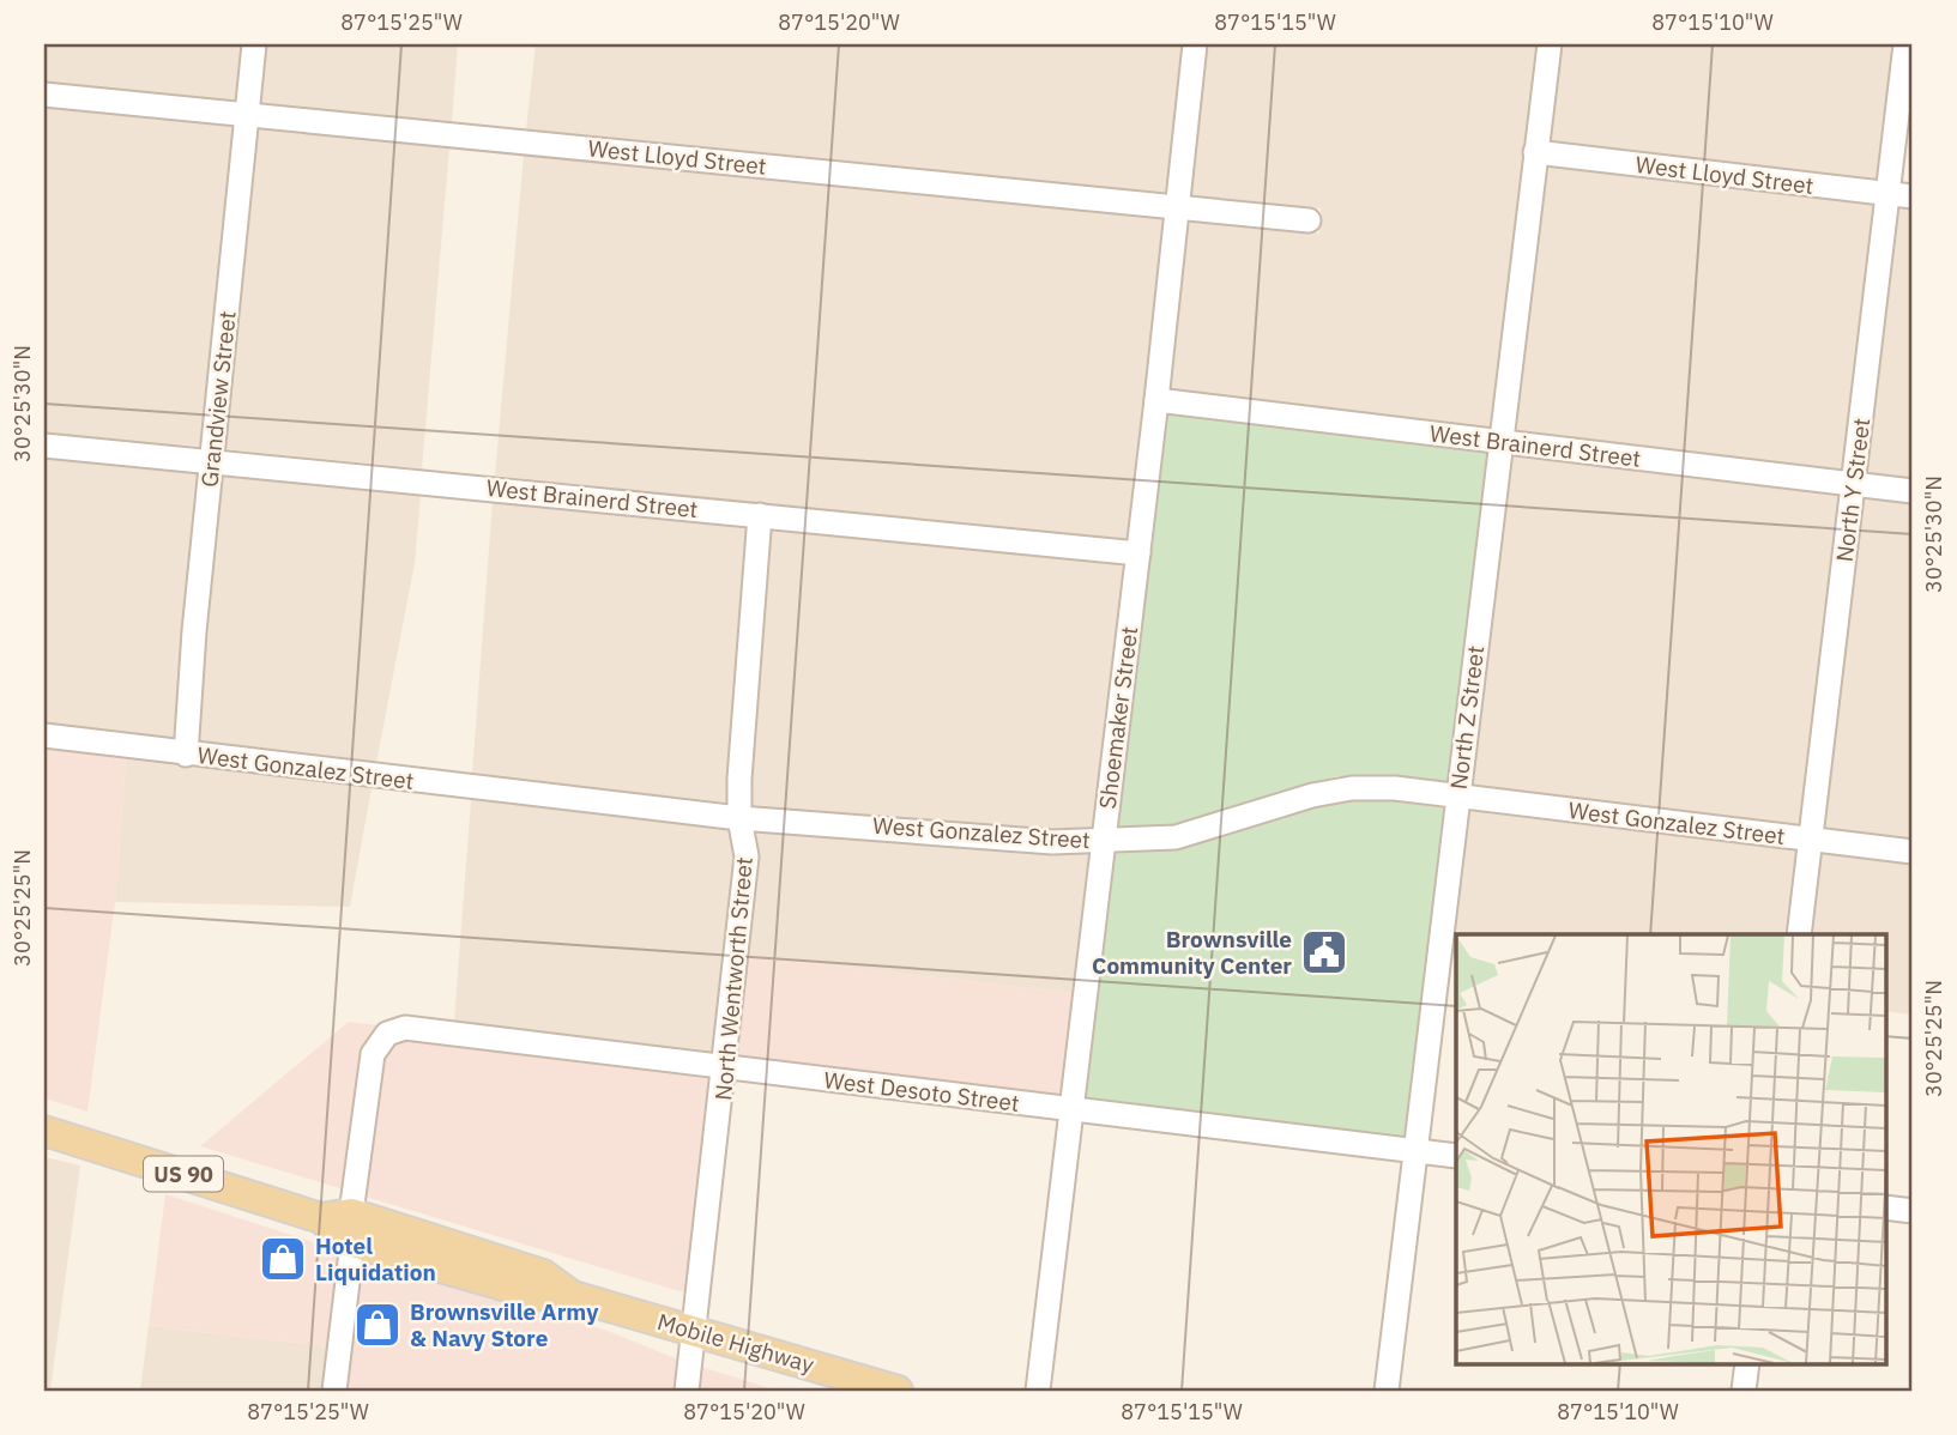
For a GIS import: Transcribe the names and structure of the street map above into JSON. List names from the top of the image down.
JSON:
{
  "streets": {
    "main road": ["US 90", "Mobile Highway"],
    "street": [
      "West Lloyd Street",
      "Grandview Street",
      "West Brainerd Street",
      "North Y Street",
      "Shoemaker Street",
      "North Z Street",
      "West Gonzalez Street",
      "North Wentworth Street",
      "West Desoto Street"
    ]
  },
  "crossings": [
    ["West Lloyd Street", "Grandview Street"],
    ["West Lloyd Street", "North Y Street"],
    ["West Lloyd Street", "Shoemaker Street"],
    ["West Lloyd Street", "North Z Street"],
    ["Grandview Street", "West Brainerd Street"],
    ["Grandview Street", "West Gonzalez Street"],
    ["West Brainerd Street", "North Y Street"],
    ["West Brainerd Street", "Shoemaker Street"],
    ["West Brainerd Street", "North Z Street"],
    ["West Brainerd Street", "North Wentworth Street"],
    ["North Y Street", "West Gonzalez Street"],
    ["Shoemaker Street", "West Gonzalez Street"],
    ["Shoemaker Street", "West Desoto Street"],
    ["North Z Street", "West Gonzalez Street"],
    ["North Z Street", "West Desoto Street"],
    ["West Gonzalez Street", "North Wentworth Street"],
    ["North Wentworth Street", "West Desoto Street"],
    ["North Wentworth Street", "Mobile Highway"],
    ["West Desoto Street", "Mobile Highway"]
  ],
  "places": {
    "public building": ["Brownsville Community Center"],
    "shop": ["Hotel Liquidation", "Brownsville Army & Navy Store"]
  },
  "coordinates": [
    "87°15'25\"W",
    "87°15'20\"W",
    "87°15'15\"W",
    "87°15'10\"W",
    "30°25'30\"N",
    "30°25'25\"N"
  ]
}
